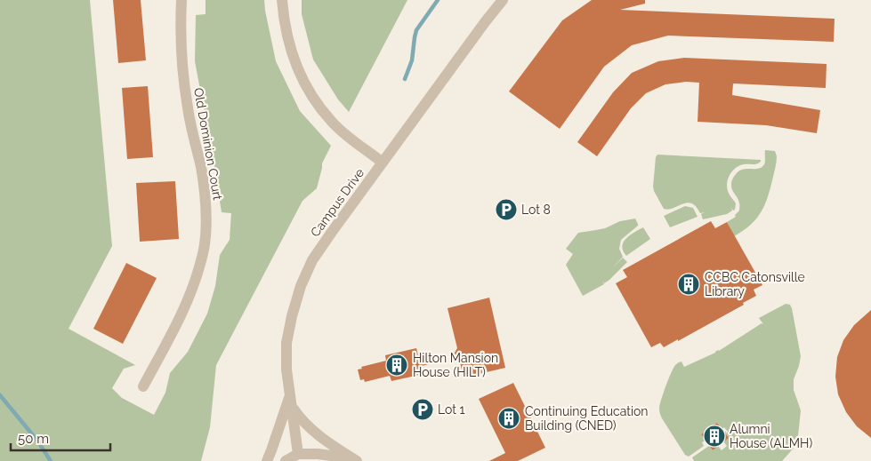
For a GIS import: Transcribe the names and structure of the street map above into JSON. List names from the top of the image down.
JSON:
{
  "streets": {
    "street": ["Old Dominion Court", "Campus Drive"]
  },
  "places": {
    "parking": ["Lot 8", "Lot 1"],
    "building": [
      "CCBC Catonsville Library",
      "Hilton Mansion House (HILT)",
      "Continuing Education Building (CNED)",
      "Alumni House (ALMH)"
    ]
  },
  "scale_bar": "50 m"
}
